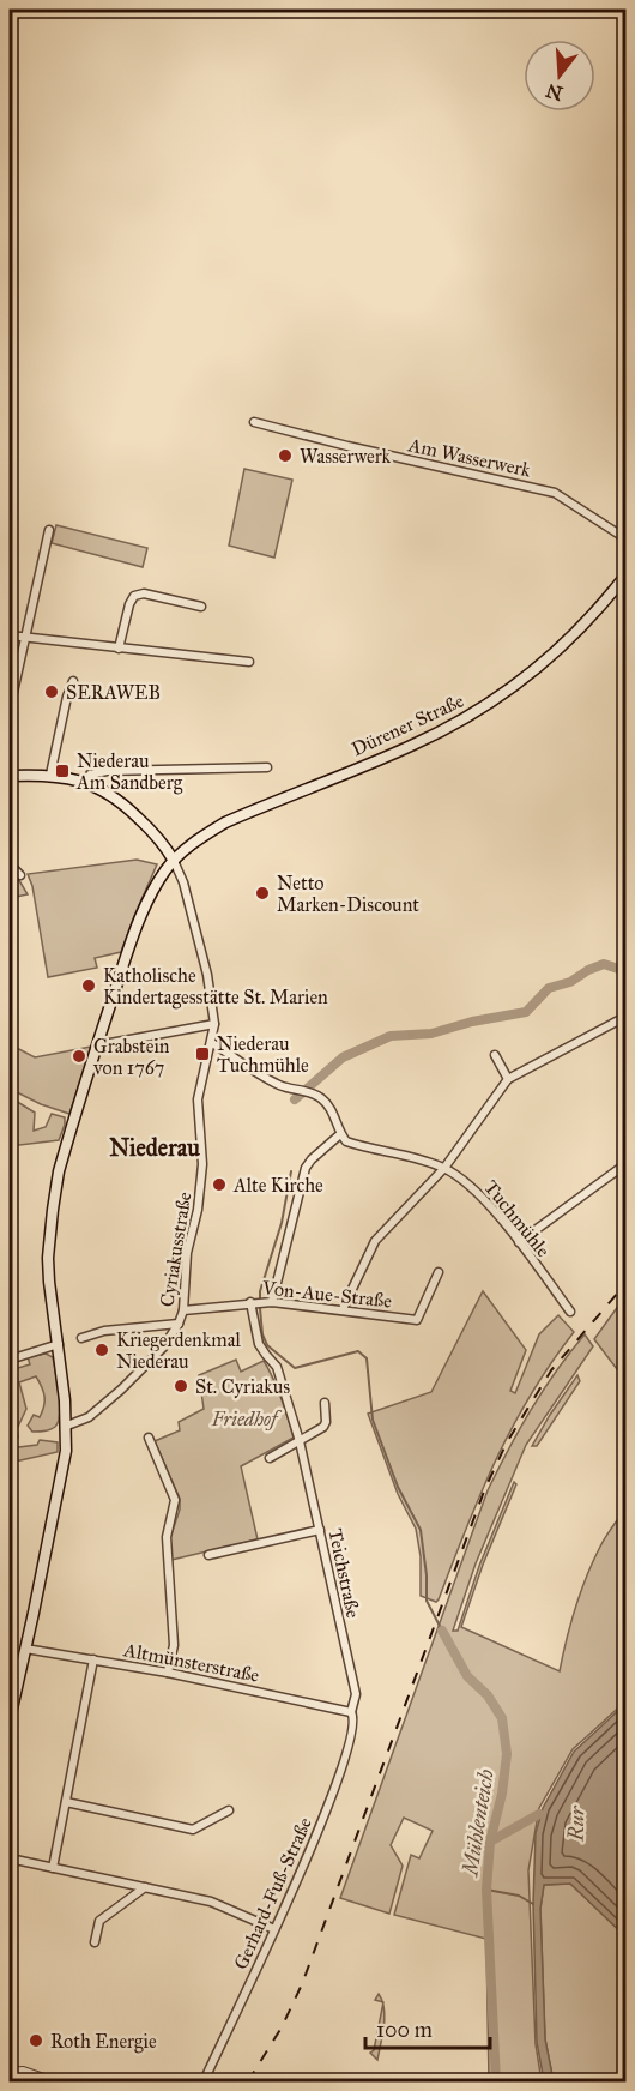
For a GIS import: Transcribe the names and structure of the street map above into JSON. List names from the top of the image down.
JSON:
{
  "streets": {
    "main road": ["Dürener Straße"],
    "street": [
      "Am Wasserwerk",
      "Tuchmühle",
      "Cyriakusstraße",
      "Von-Aue-Straße",
      "Teichstraße",
      "Altmünsterstraße",
      "Gerhard-Fuß-Straße"
    ]
  },
  "crossings": [
    ["Dürener Straße", "Cyriakusstraße"],
    ["Dürener Straße", "Altmünsterstraße"],
    ["Tuchmühle", "Teichstraße"],
    ["Cyriakusstraße", "Von-Aue-Straße"],
    ["Von-Aue-Straße", "Teichstraße"],
    ["Teichstraße", "Altmünsterstraße"],
    ["Teichstraße", "Gerhard-Fuß-Straße"],
    ["Altmünsterstraße", "Gerhard-Fuß-Straße"]
  ],
  "districts": ["Niederau"],
  "water": ["Mühlenteich", "Rur"],
  "parks": ["Friedhof"],
  "places": {
    "other": [
      "Wasserwerk",
      "SERAWEB",
      "Netto Marken-Discount",
      "Katholische Kindertagesstätte St. Marien",
      "Grabstein von 1767",
      "Alte Kirche",
      "Kriegerdenkmal Niederau",
      "St. Cyriakus",
      "Roth Energie"
    ],
    "transit": ["Niederau Am Sandberg", "Niederau Tuchmühle"]
  },
  "scale_bar": "100 m",
  "north": "bottom"
}
